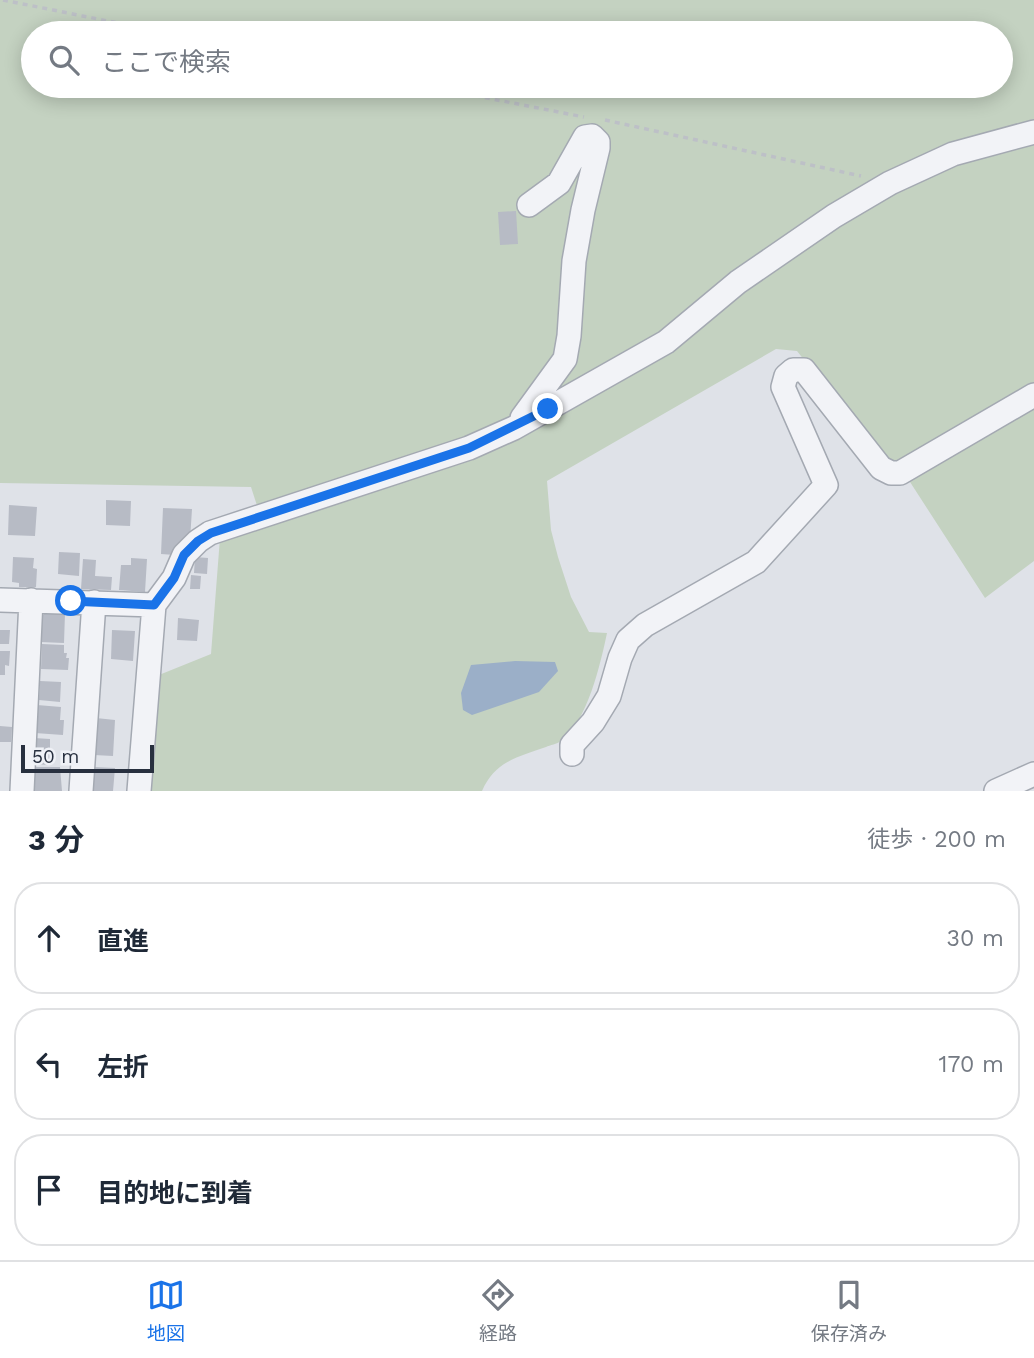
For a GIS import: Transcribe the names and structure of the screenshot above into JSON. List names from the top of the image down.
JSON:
{
  "scale_bar": "50 m",
  "page": {
    "search": "ここで検索",
    "scale": "50 m",
    "heading": ["3 分", "徒歩 · 200 m"],
    "list": [
      ["直進", "30 m"],
      ["左折", "170 m"],
      "目的地に到着"
    ],
    "nav": ["地図", "経路", "保存済み"]
  }
}
